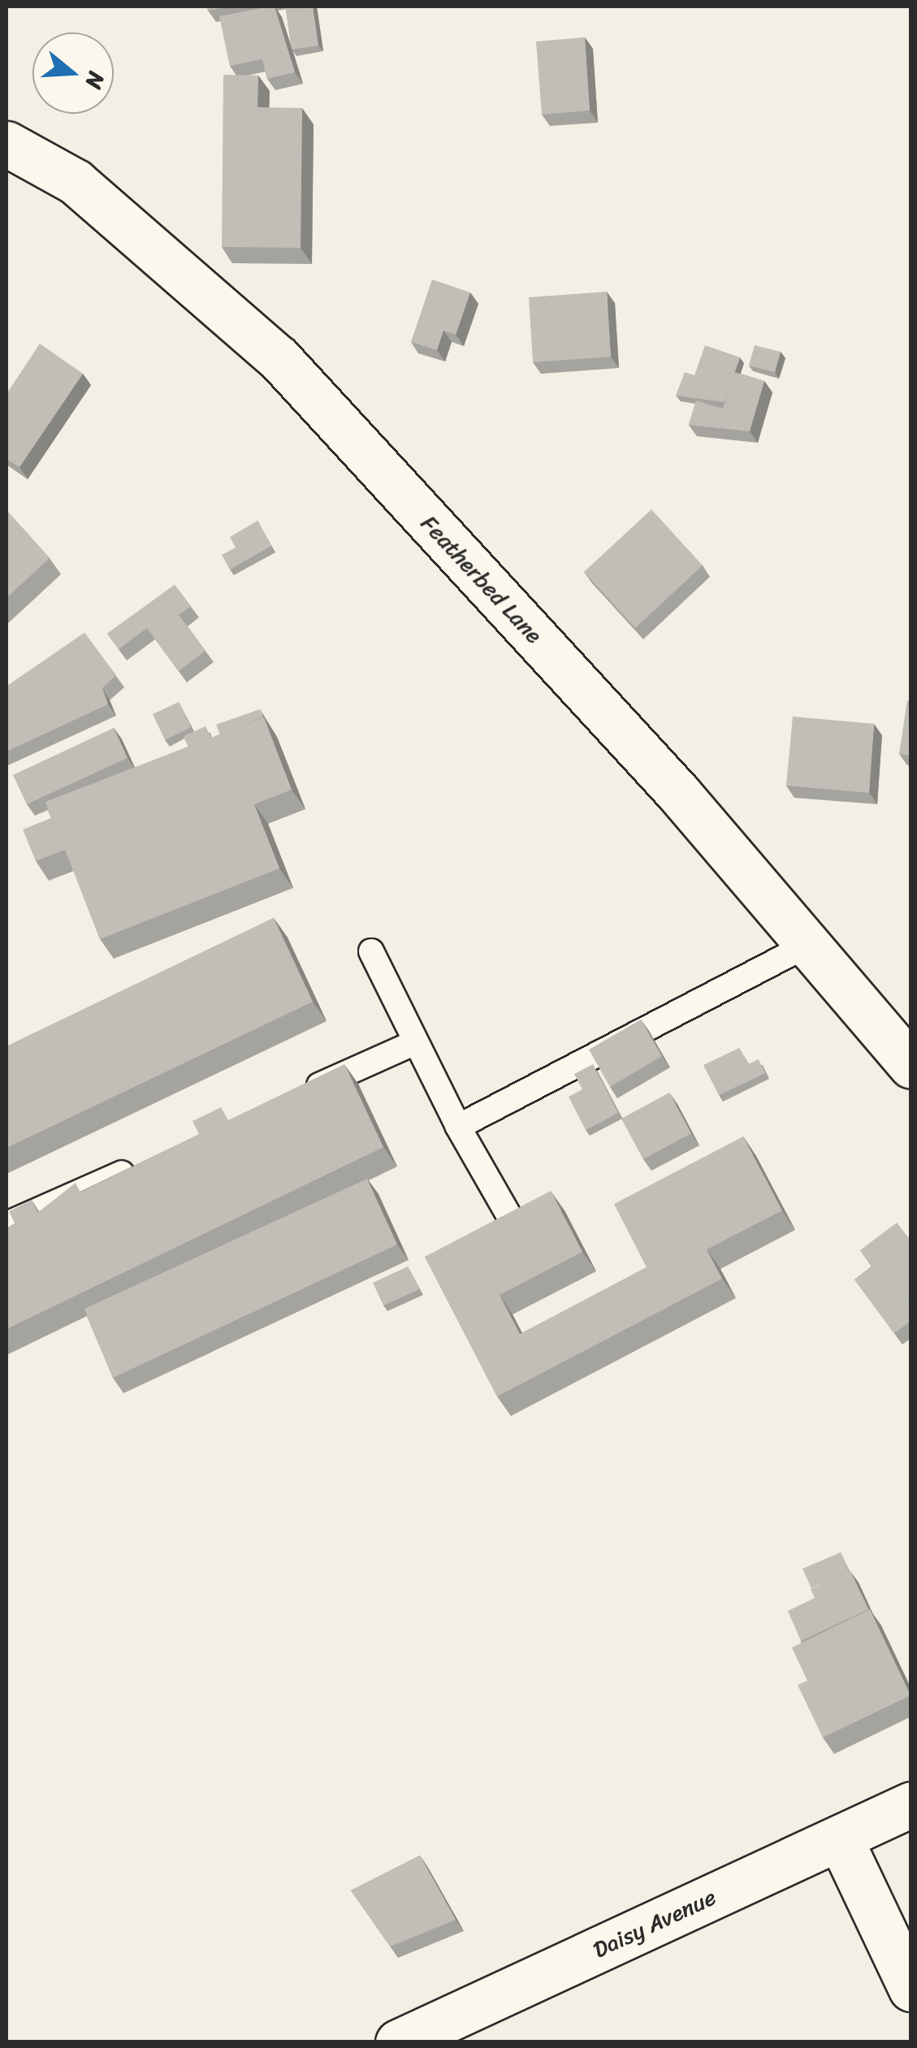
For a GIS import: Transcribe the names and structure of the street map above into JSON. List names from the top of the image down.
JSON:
{
  "streets": {
    "main road": ["Featherbed Lane", "Daisy Avenue"]
  },
  "north": "right"
}
